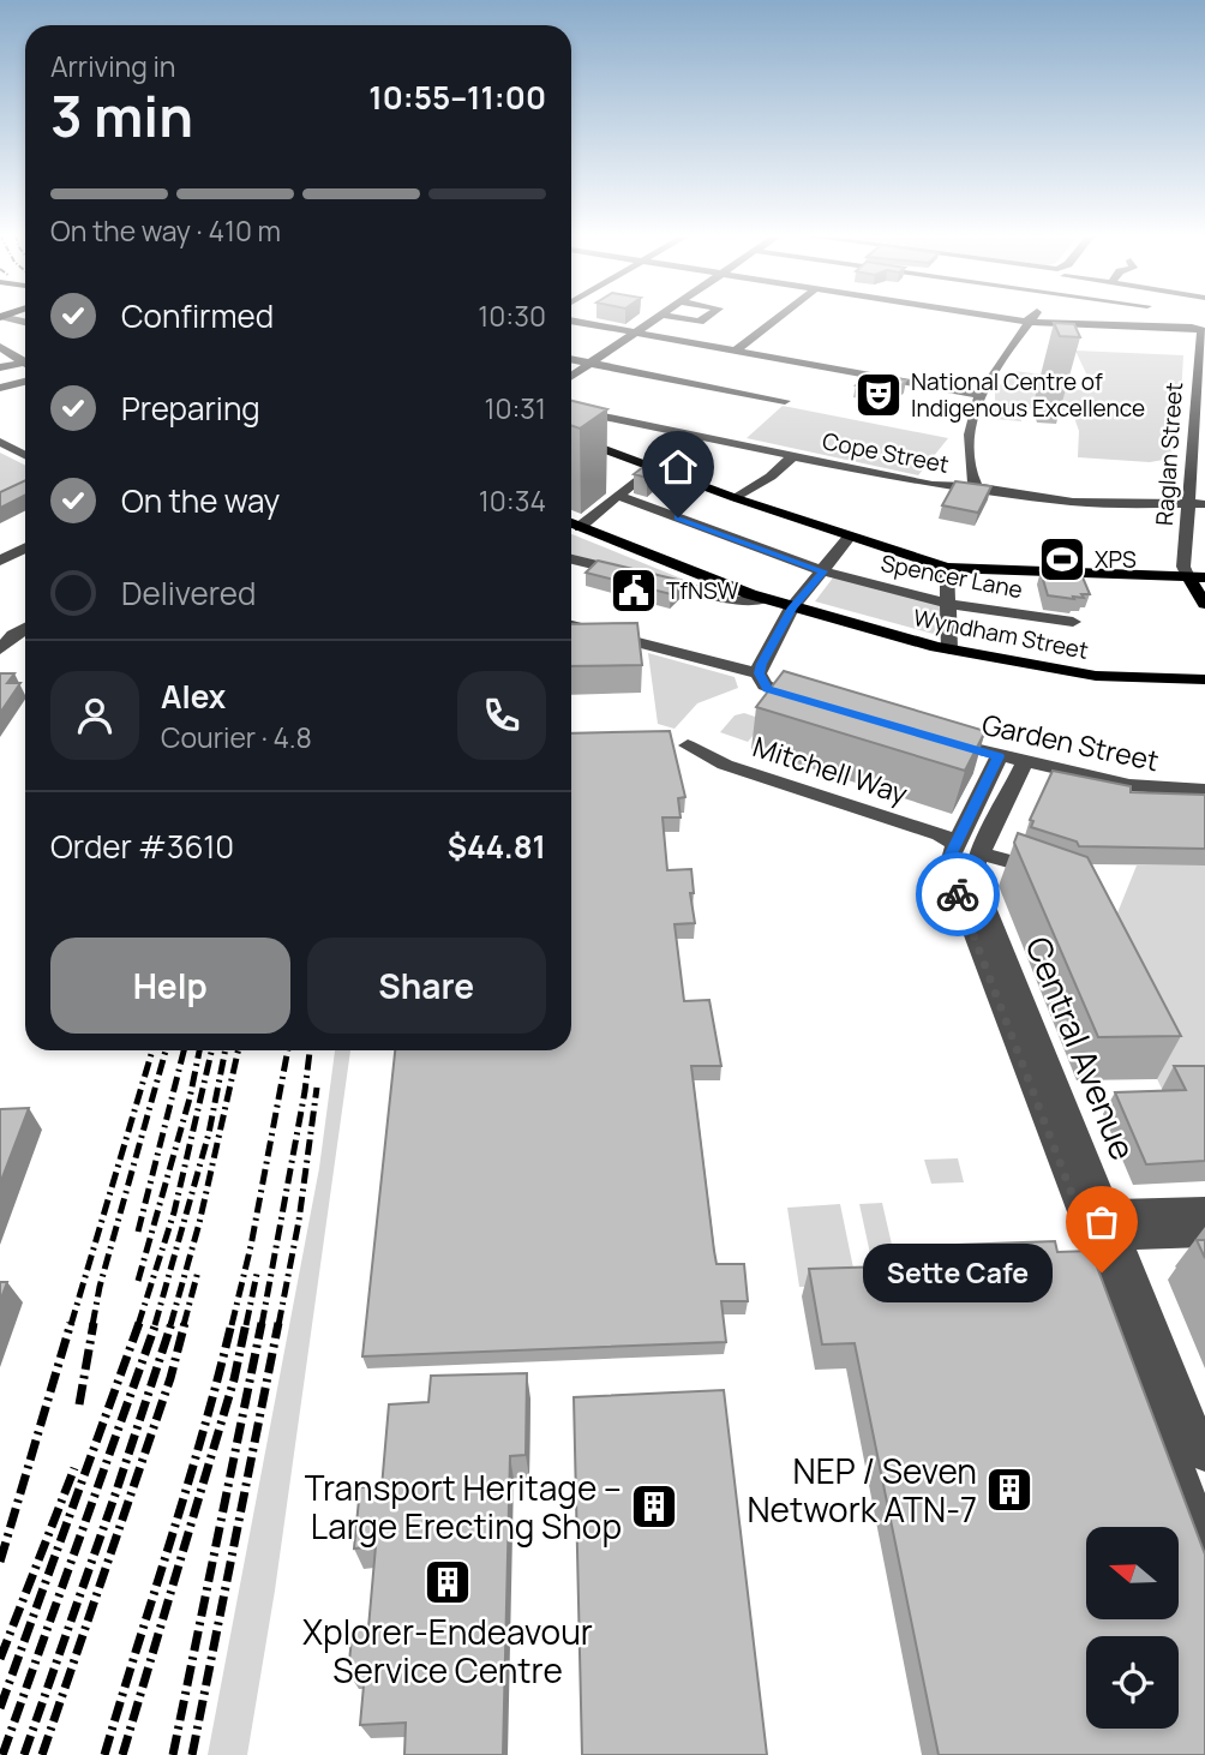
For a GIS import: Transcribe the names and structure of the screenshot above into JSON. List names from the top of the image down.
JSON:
{
  "streets": {
    "main road": ["Wyndham Street"],
    "street": [
      "Cope Street",
      "Raglan Street",
      "Spencer Lane",
      "Garden Street",
      "Mitchell Way",
      "Central Avenue"
    ]
  },
  "crossings": [
    ["Cope Street", "Raglan Street"],
    ["Garden Street", "Central Avenue"],
    ["Mitchell Way", "Central Avenue"]
  ],
  "places": {
    "theatre": ["National Centre of Indigenous Excellence"],
    "sports": ["XPS"],
    "public building": ["TfNSW"],
    "other": ["Sette Cafe"],
    "building": ["NEP / Seven Network ATN-7", "Transport Heritage – Large Erecting Shop", "Xplorer-Endeavour Service Centre"]
  },
  "north": "left",
  "page": {
    "heading": ["3 min", "Arriving in", "10:55–11:00"],
    "panel": [
      "Alex",
      "Courier · 4.8",
      "Order #3610",
      "$44.81"
    ],
    "bar": "On the way · 410 m",
    "list": [
      ["Confirmed", "10:30"],
      ["Preparing", "10:31"],
      ["On the way", "10:34"],
      "Delivered"
    ],
    "buttons": ["Help", "Share"],
    "bubble": "Sette Cafe"
  }
}
